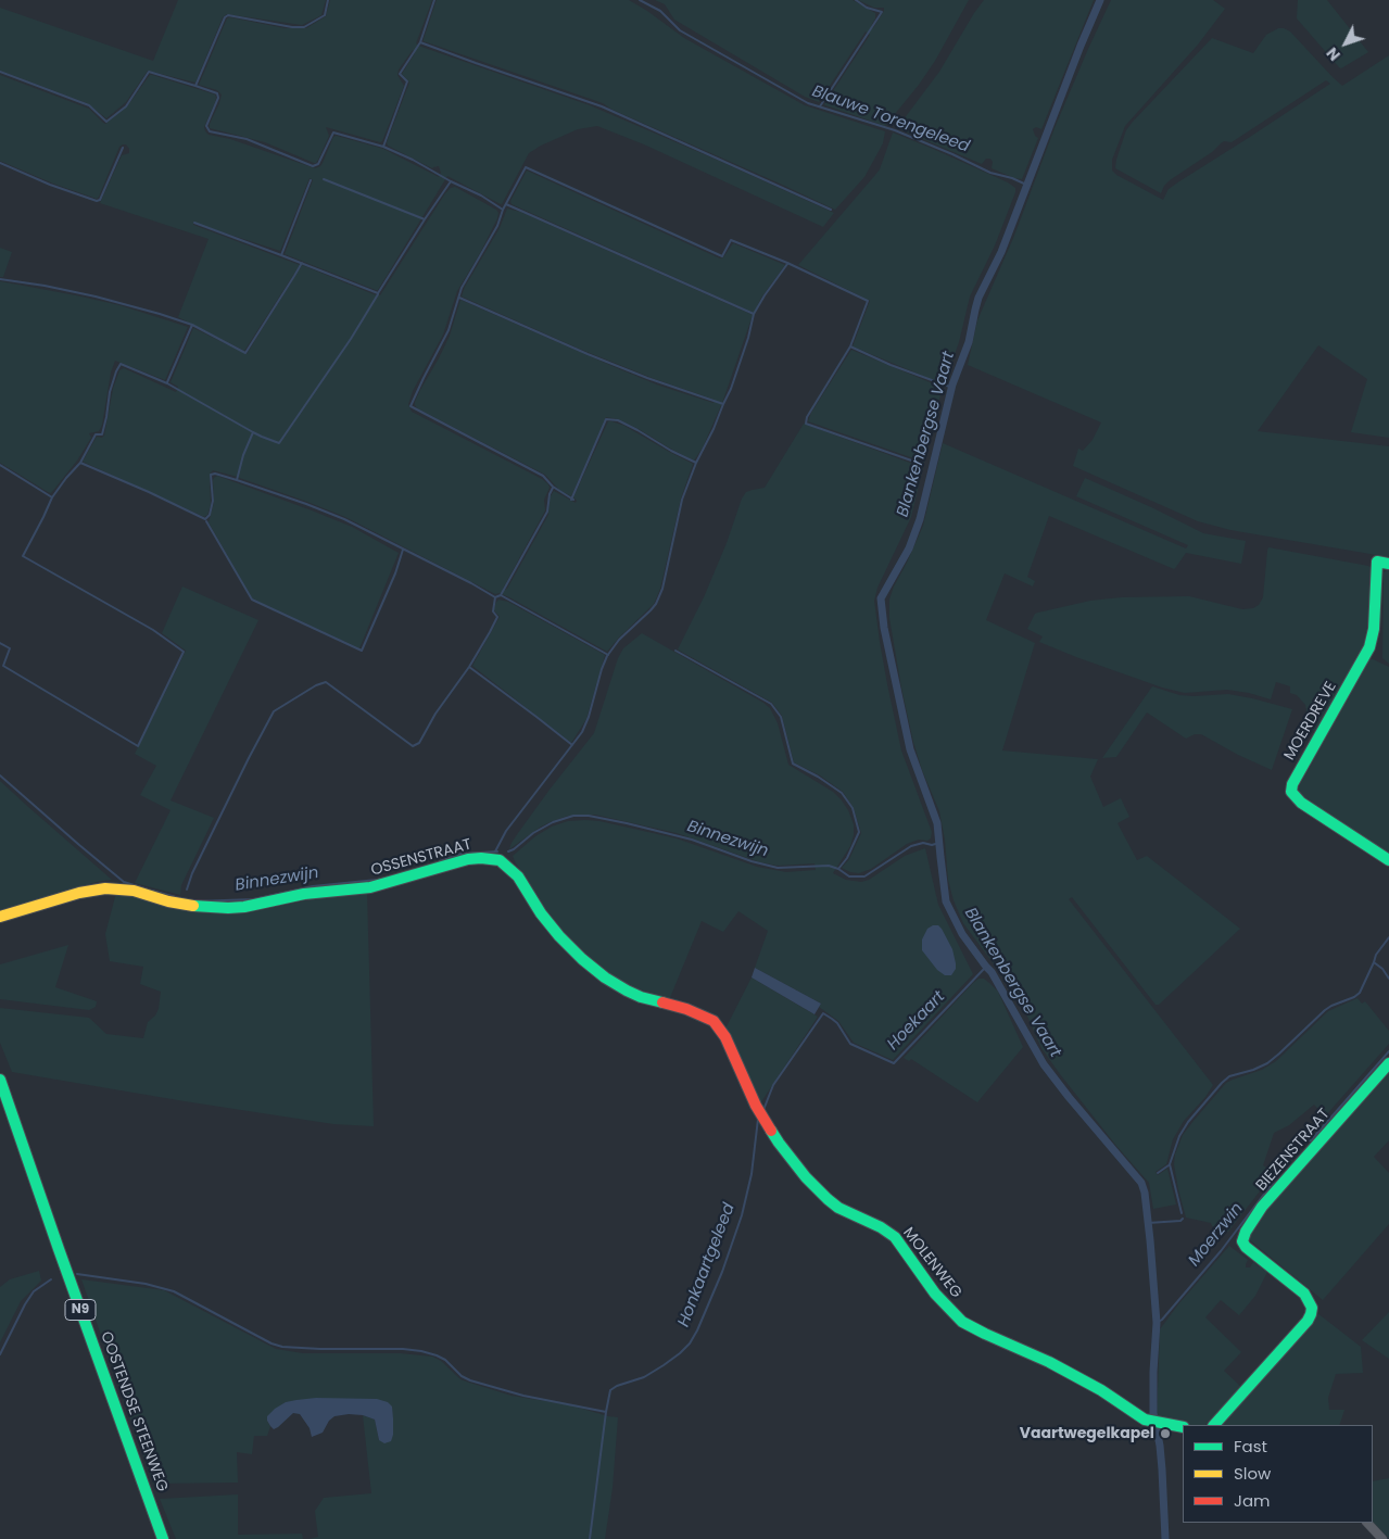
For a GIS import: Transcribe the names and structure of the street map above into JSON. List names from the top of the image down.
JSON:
{
  "streets": {
    "street": [
      "MOERDREVE",
      "OSSENSTRAAT",
      "BIEZENSTRAAT",
      "MOLENWEG",
      "N9",
      "OOSTENDSE STEENWEG"
    ]
  },
  "crossings": [
    ["OSSENSTRAAT", "MOLENWEG"]
  ],
  "water": [
    "Blauwe Torengeleed",
    "Blankenbergse Vaart",
    "Binnezwijn",
    "Hoekaart",
    "Moerzwin",
    "Honkaartgeleed"
  ],
  "places": ["Vaartwegelkapel"],
  "legend": ["Fast", "Slow", "Jam"],
  "north": "bottom left"
}
